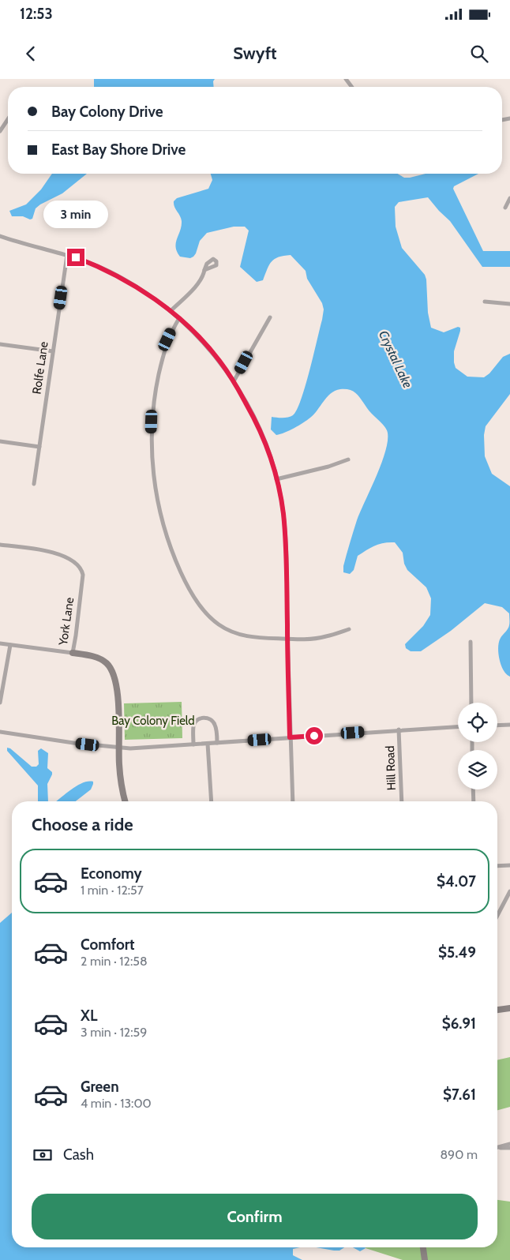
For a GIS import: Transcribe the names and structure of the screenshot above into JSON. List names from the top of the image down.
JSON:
{
  "streets": {
    "street": ["Rolfe Lane", "York Lane", "Hill Road"]
  },
  "water": ["Crystal Lake"],
  "parks": ["Bay Colony Field"],
  "page": {
    "status": "12:53",
    "header": "Swyft",
    "banner": ["Bay Colony Drive", "East Bay Shore Drive"],
    "bubble": "3 min",
    "heading": "Choose a ride",
    "list": [
      {
        "name": "Economy",
        "note": "1 min · 12:57",
        "value": "$4.07"
      },
      {
        "name": "Comfort",
        "note": "2 min · 12:58",
        "value": "$5.49"
      },
      {
        "name": "XL",
        "note": "3 min · 12:59",
        "value": "$6.91"
      },
      {
        "name": "Green",
        "note": "4 min · 13:00",
        "value": "$7.61"
      }
    ],
    "pay": ["Cash", "890 m"],
    "buttons": "Confirm"
  }
}
